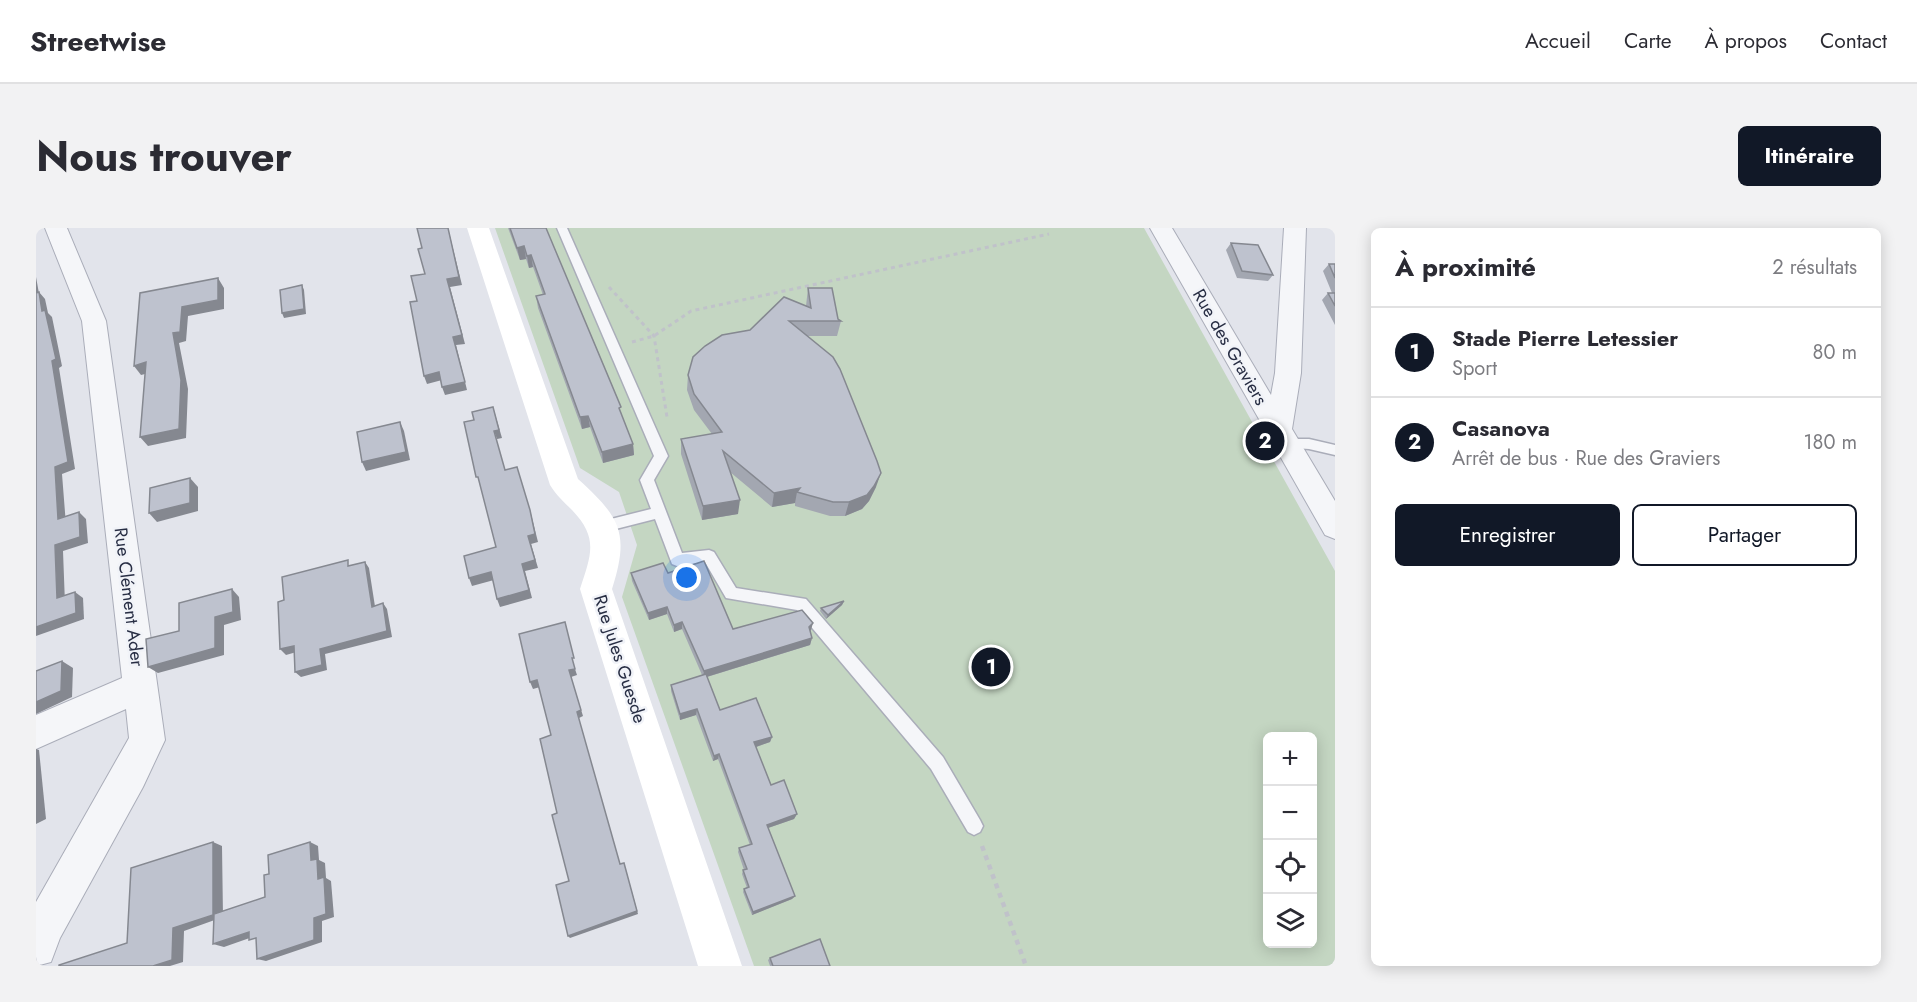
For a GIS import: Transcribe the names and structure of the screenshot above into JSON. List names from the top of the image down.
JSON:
{
  "streets": {
    "street": ["Rue des Graviers", "Rue Clément Ader", "Rue Jules Guesde"]
  },
  "page": {
    "header": "Streetwise",
    "nav": [
      "Accueil",
      "Carte",
      "À propos",
      "Contact"
    ],
    "title": "Nous trouver",
    "buttons": [
      "Itinéraire",
      ["Enregistrer", "Partager"]
    ],
    "heading": ["À proximité", "2 résultats"],
    "list": [
      {
        "mark": "1",
        "name": "Stade Pierre Letessier",
        "note": "Sport",
        "value": "80 m"
      },
      {
        "mark": "2",
        "name": "Casanova",
        "note": "Arrêt de bus · Rue des Graviers",
        "value": "180 m"
      }
    ],
    "pins": ["2", "1"],
    "map_buttons": ["+", "−"]
  }
}
